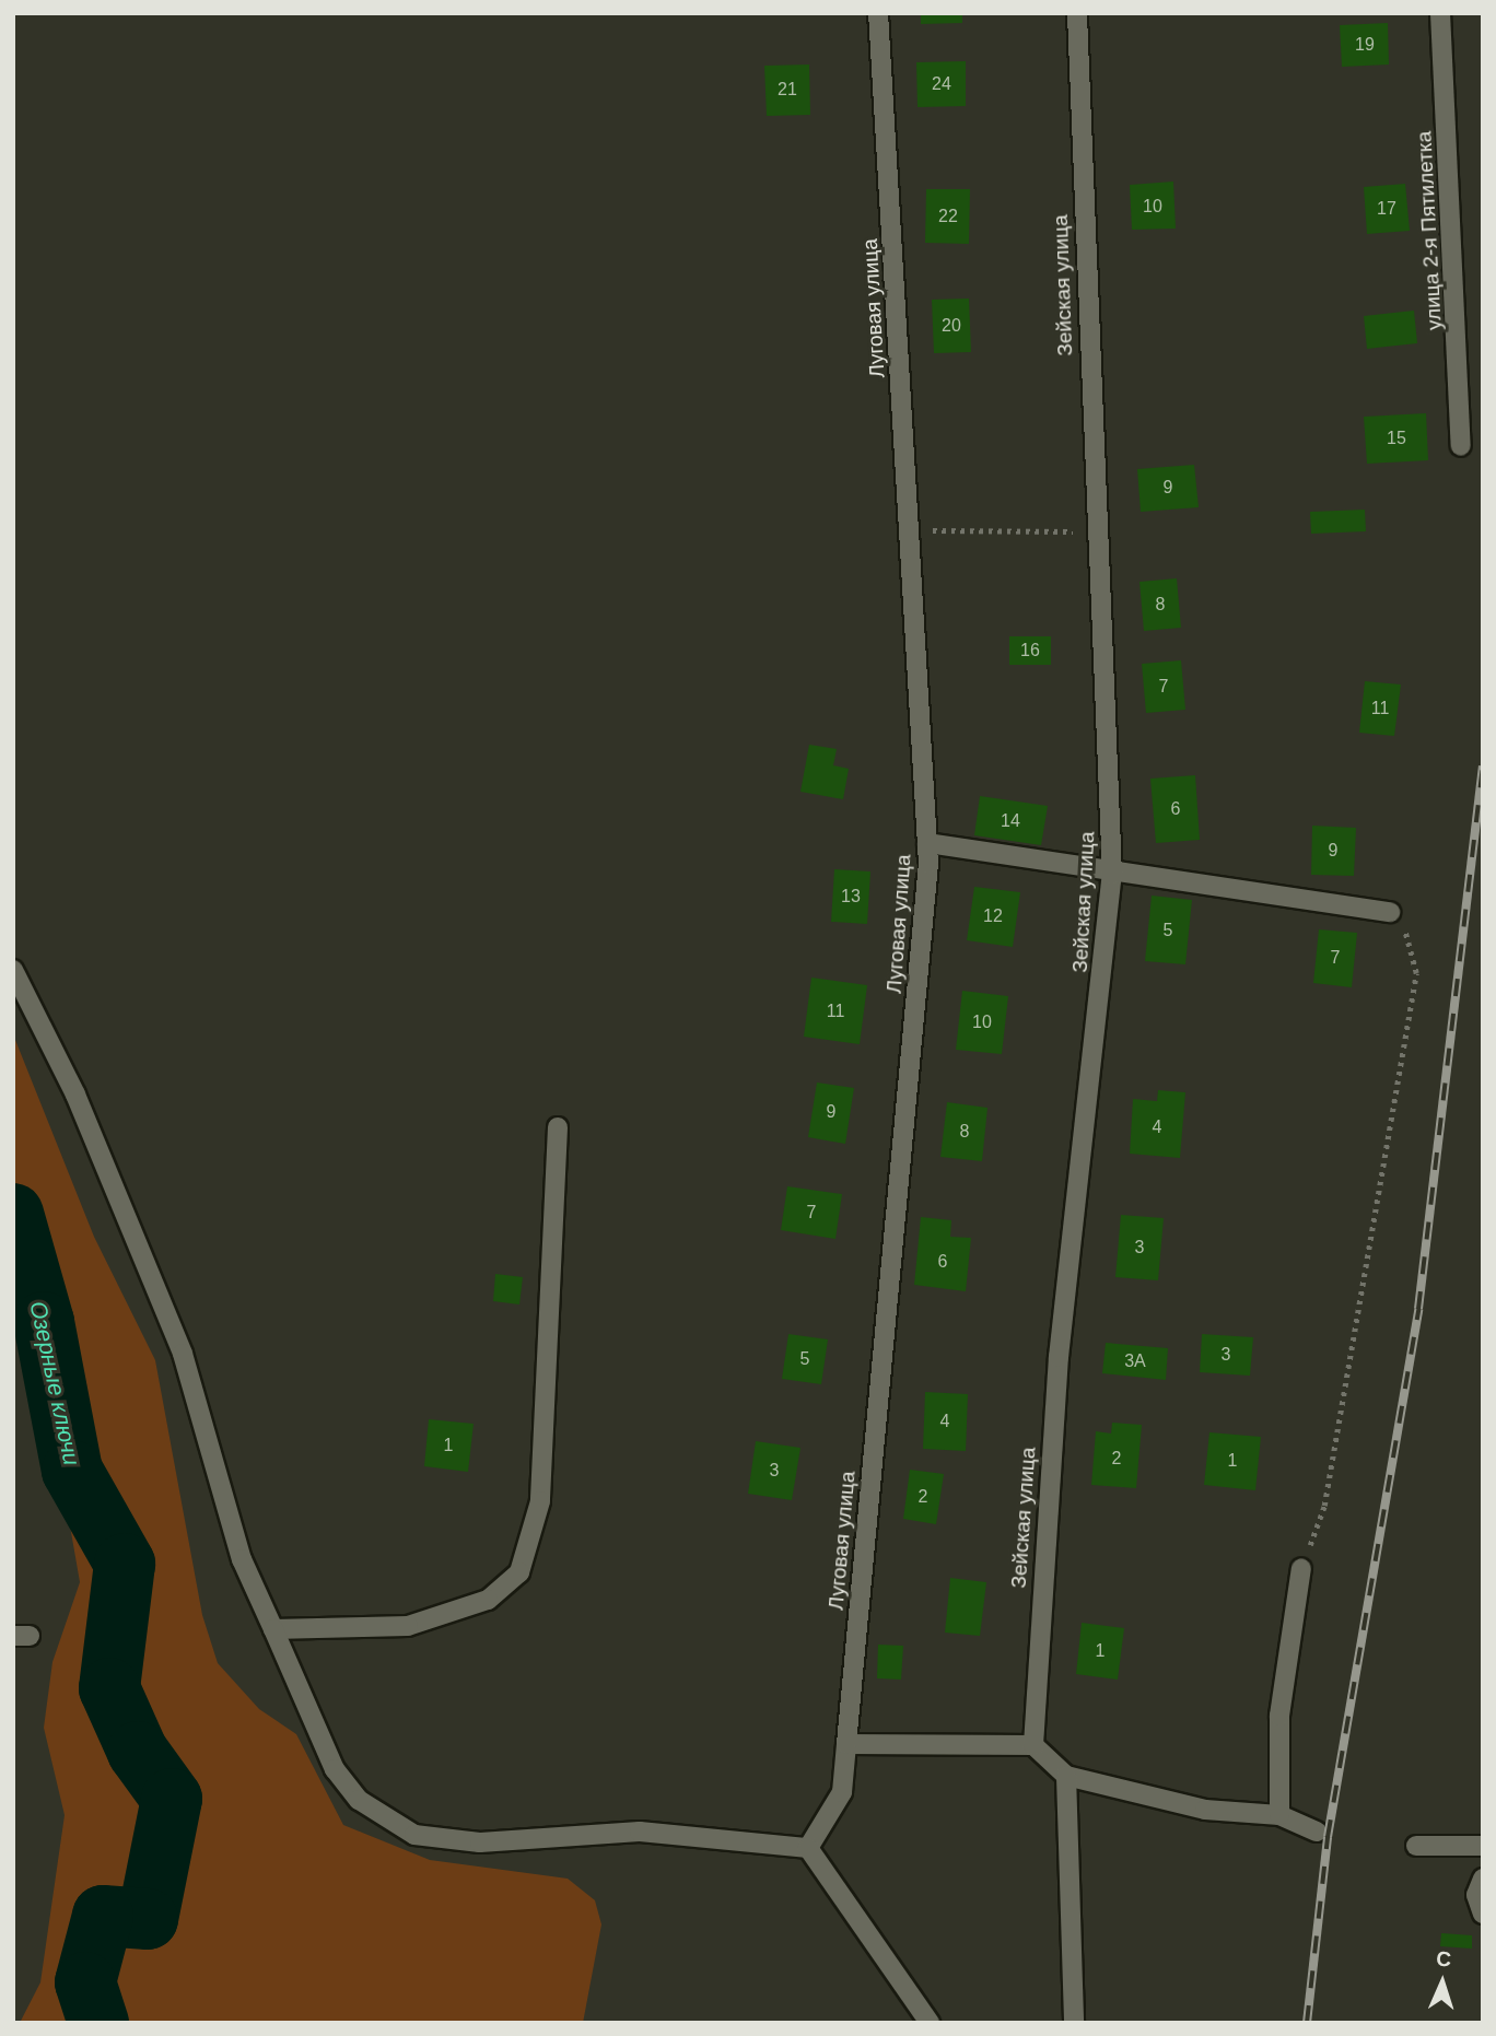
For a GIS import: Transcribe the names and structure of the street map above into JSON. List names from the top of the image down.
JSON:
{
  "streets": {
    "street": ["улица 2-я Пятилетка", "Зейская улица", "Луговая улица"]
  },
  "water": ["Озерные ключи"],
  "house_numbers": [
    "19",
    "24",
    "21",
    "10",
    "17",
    "22",
    "20",
    "15",
    "9",
    "8",
    "16",
    "7",
    "11",
    "6",
    "14",
    "9",
    "13",
    "12",
    "5",
    "7",
    "11",
    "10",
    "9",
    "4",
    "8",
    "7",
    "3",
    "6",
    "3",
    "5",
    "3А",
    "4",
    "1",
    "2",
    "1",
    "3",
    "2",
    "1"
  ],
  "north": "top"
}
